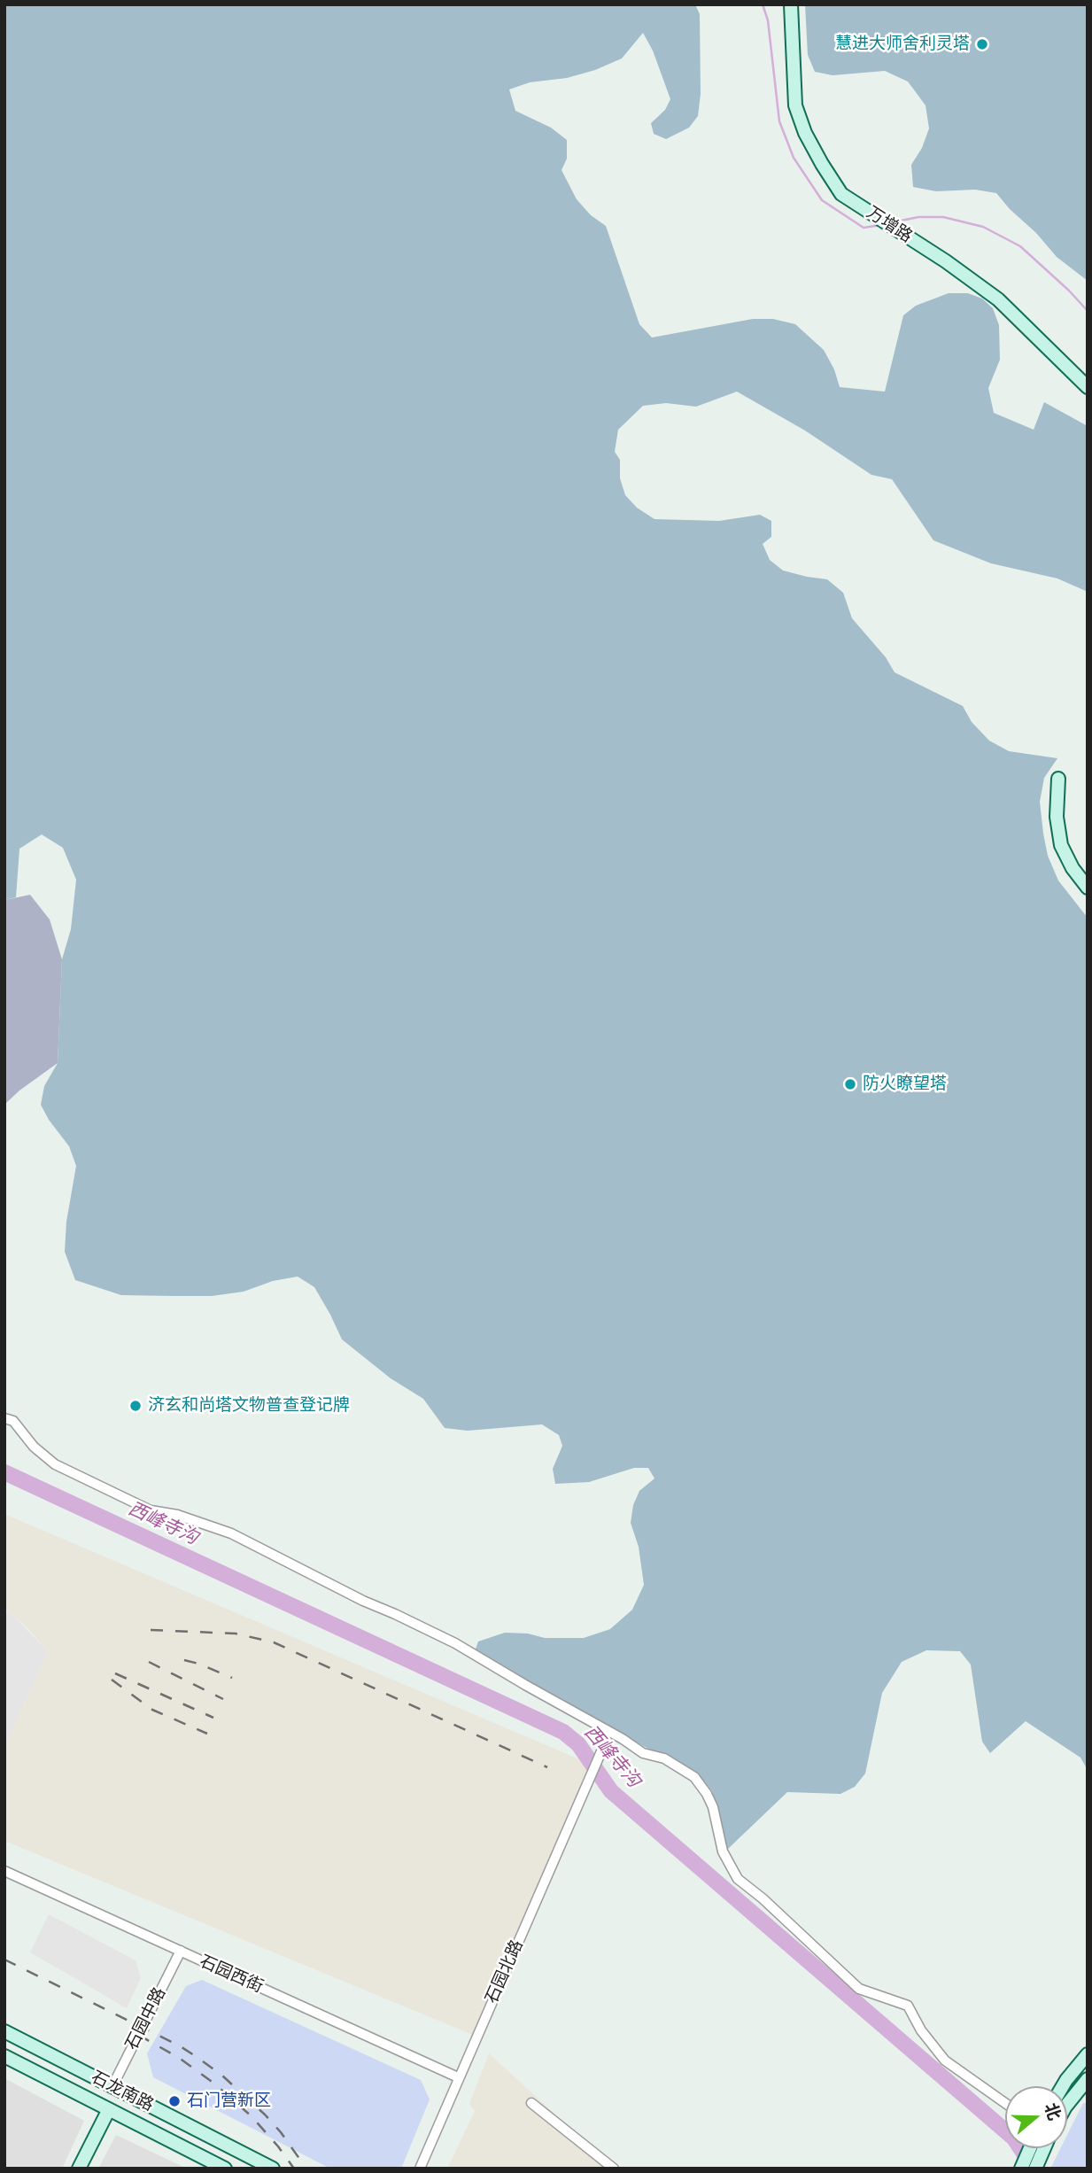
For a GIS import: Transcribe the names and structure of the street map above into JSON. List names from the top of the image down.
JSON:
{
  "streets": {
    "main road": ["万增路", "石龙南路"],
    "street": ["石园北路", "石园西街", "石园中路"]
  },
  "crossings": [
    ["石园北路", "石园西街"],
    ["石园西街", "石园中路"],
    ["石园中路", "石龙南路"]
  ],
  "water": ["西峰寺沟"],
  "places": [
    "慧进大师舍利灵塔",
    "防火瞭望塔",
    "济玄和尚塔文物普查登记牌",
    "石门营新区"
  ],
  "north": "right"
}
